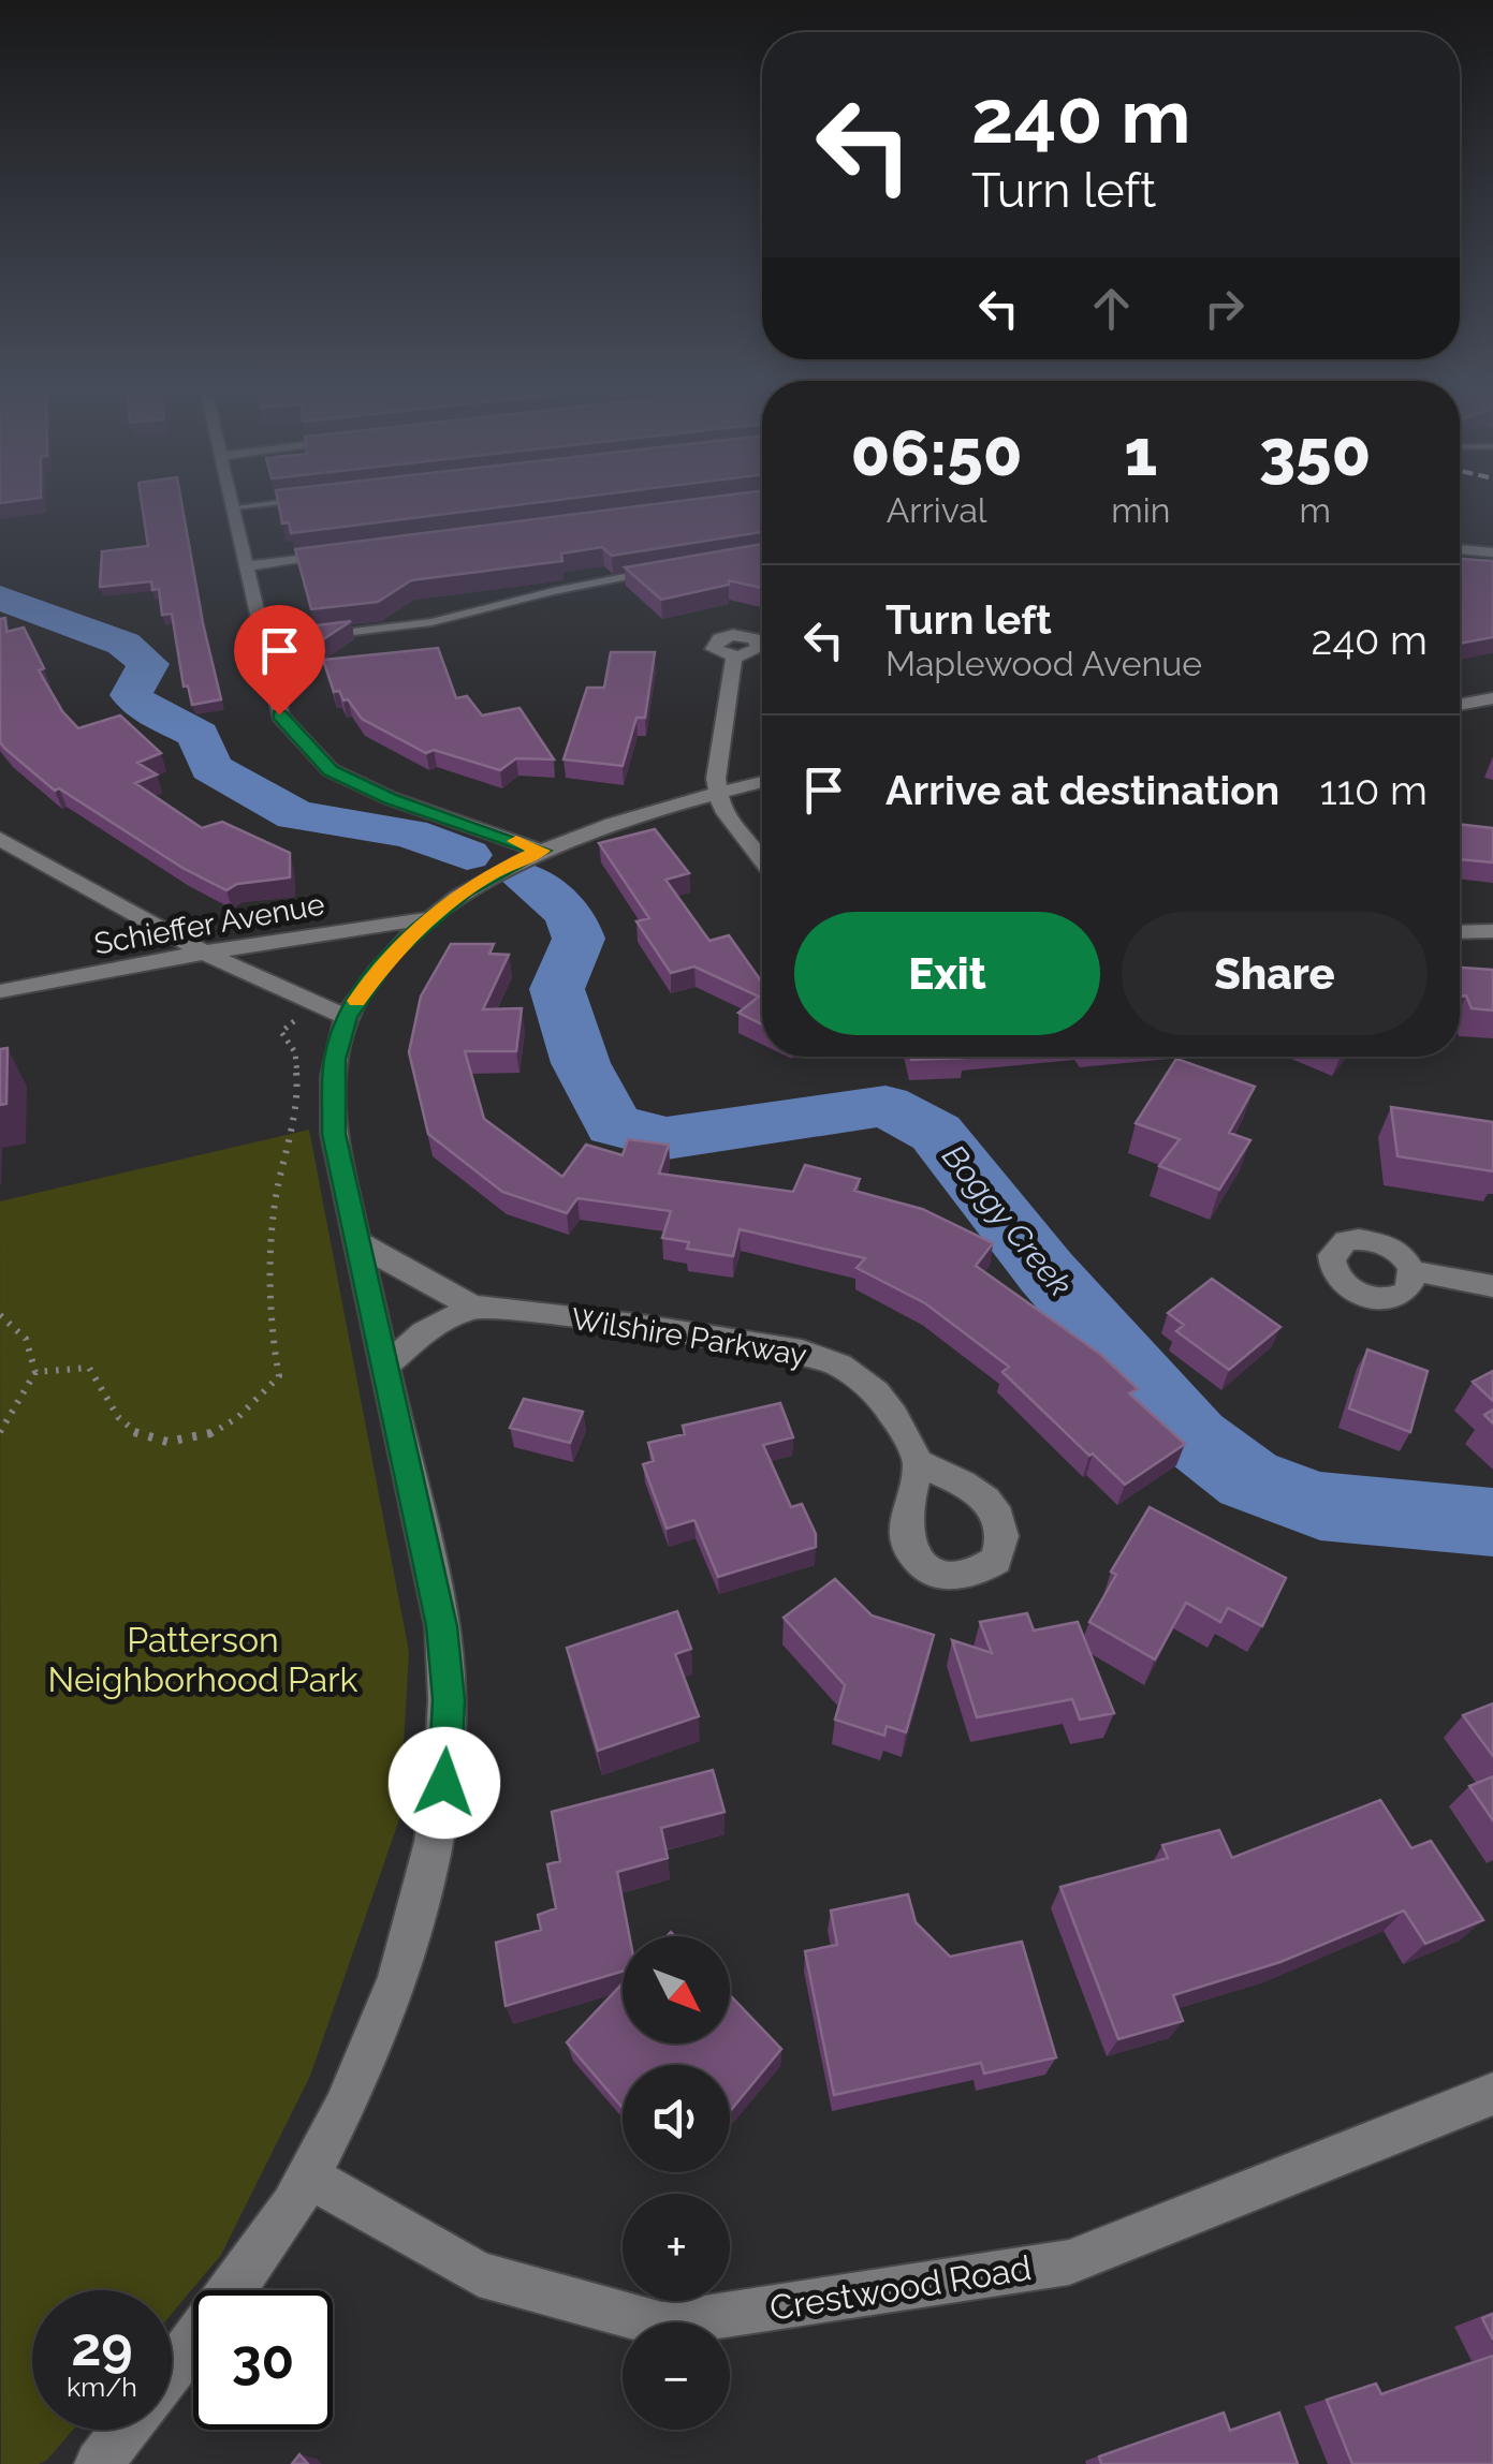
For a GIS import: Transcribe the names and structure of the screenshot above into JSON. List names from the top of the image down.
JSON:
{
  "streets": {
    "street": ["Schieffer Avenue", "Wilshire Parkway", "Crestwood Road"]
  },
  "water": ["Boggy Creek"],
  "parks": ["Patterson Neighborhood Park"],
  "north": "bottom right",
  "page": {
    "turn": ["240 m", "Turn left"],
    "eta": [
      "06:50",
      "Arrival",
      "1",
      "min",
      "350",
      "m"
    ],
    "list": [
      {
        "name": "Turn left",
        "note": "Maplewood Avenue",
        "value": "240 m"
      },
      {
        "name": "Arrive at destination",
        "value": "110 m"
      }
    ],
    "buttons": ["Exit", "Share"],
    "map_buttons": ["+", "−"],
    "speed": "29 km/h",
    "limit": "30"
  }
}
